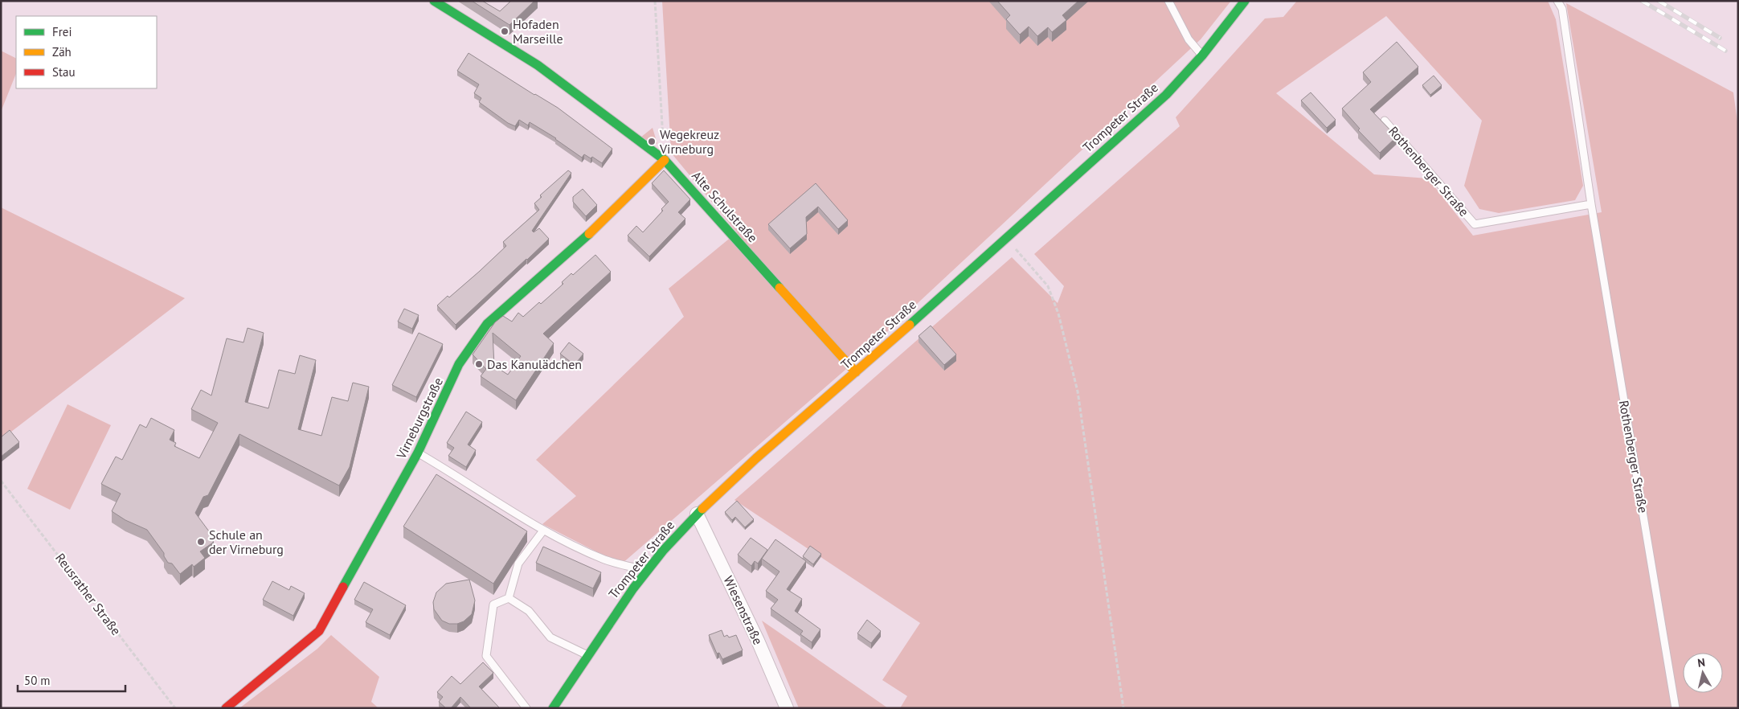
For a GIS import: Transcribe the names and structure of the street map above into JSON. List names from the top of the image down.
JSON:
{
  "streets": {
    "street": [
      "Trompeter Straße",
      "Alte Schulstraße",
      "Virneburgstraße",
      "Wiesenstraße"
    ],
    "lane": ["Rothenberger Straße"],
    "path": ["Reusrather Straße"]
  },
  "crossings": [
    ["Trompeter Straße", "Alte Schulstraße"],
    ["Trompeter Straße", "Wiesenstraße"],
    ["Alte Schulstraße", "Virneburgstraße"]
  ],
  "places": [
    "Hofaden Marseille",
    "Wegekreuz Virneburg",
    "Das Kanulädchen",
    "Schule an der Virneburg"
  ],
  "legend": ["Frei", "Zäh", "Stau"],
  "scale_bar": "50 m",
  "north": "top"
}
